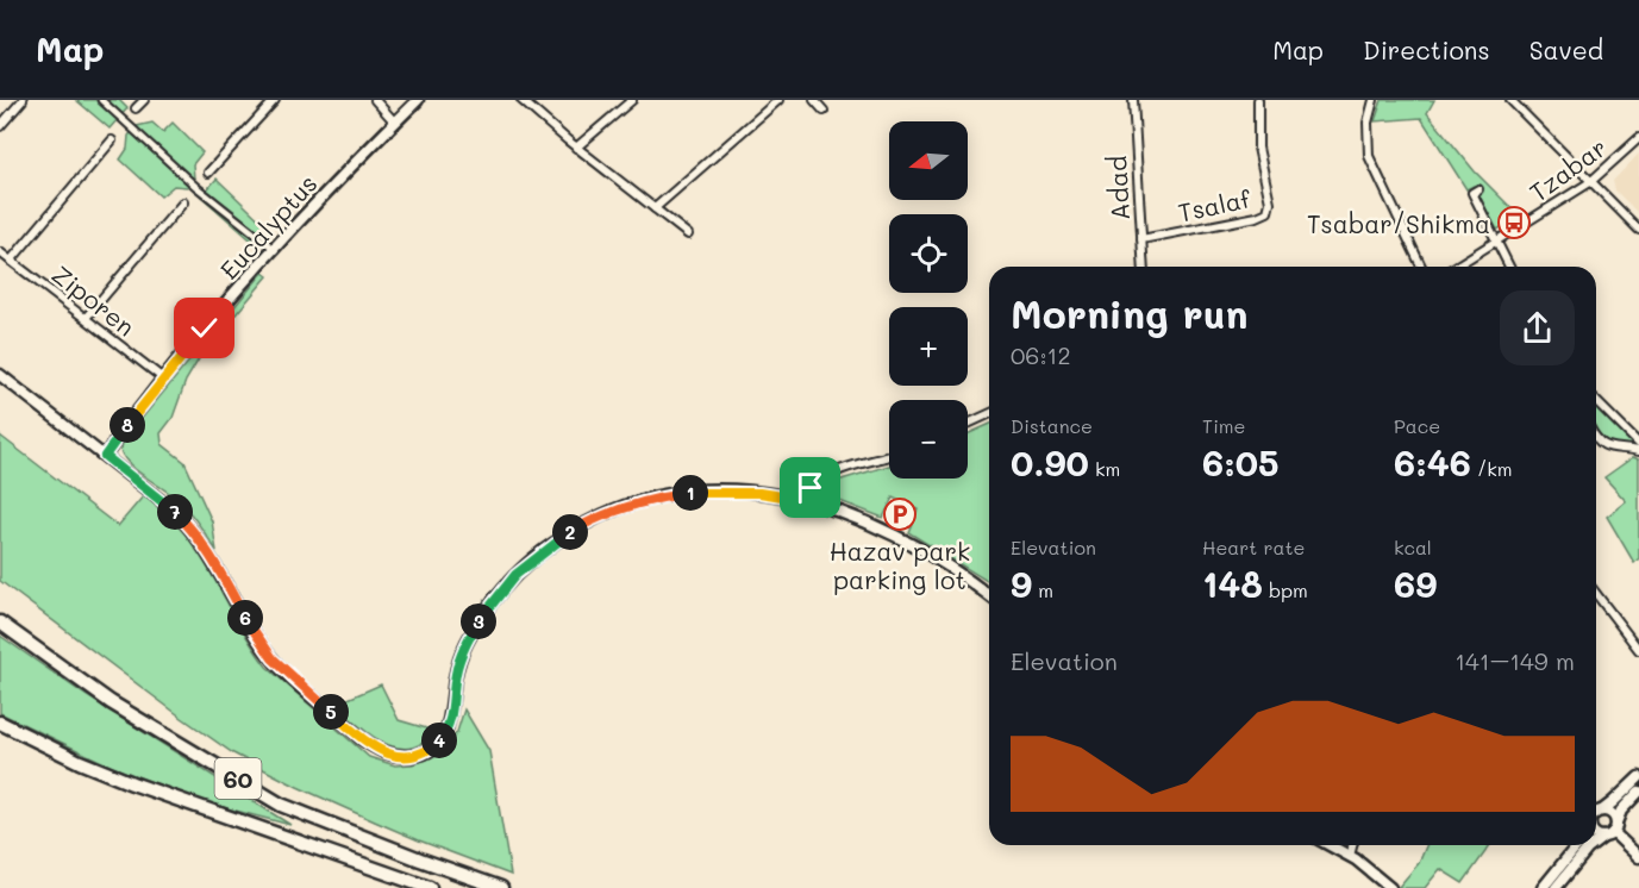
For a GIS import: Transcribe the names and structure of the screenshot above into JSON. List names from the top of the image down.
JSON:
{
  "streets": {
    "highway": ["60"],
    "street": [
      "Tzabar",
      "Adad",
      "Tsalaf",
      "Eucalyptus",
      "Ziporen"
    ]
  },
  "crossings": [
    ["Adad", "Tsalaf"],
    ["Eucalyptus", "Ziporen"]
  ],
  "places": {
    "bus stop": ["Tsabar/Shikma"],
    "parking": ["Hazav park parking lot"]
  },
  "north": "left",
  "page": {
    "header": "Map",
    "nav": ["Map", "Directions", "Saved"],
    "map_buttons": ["+", "−"],
    "heading": ["Morning run", "06:12"],
    "stats": [
      ["Distance", "0.90 km"],
      ["Time", "6:05"],
      ["Pace", "6:46 /km"],
      ["Elevation", "9 m"],
      ["Heart rate", "148 bpm"],
      ["kcal", "69"]
    ],
    "pins": [
      "8",
      "1",
      "7",
      "2",
      "6",
      "3",
      "5",
      "4"
    ],
    "chart": ["Elevation", "141–149 m"]
  }
}
